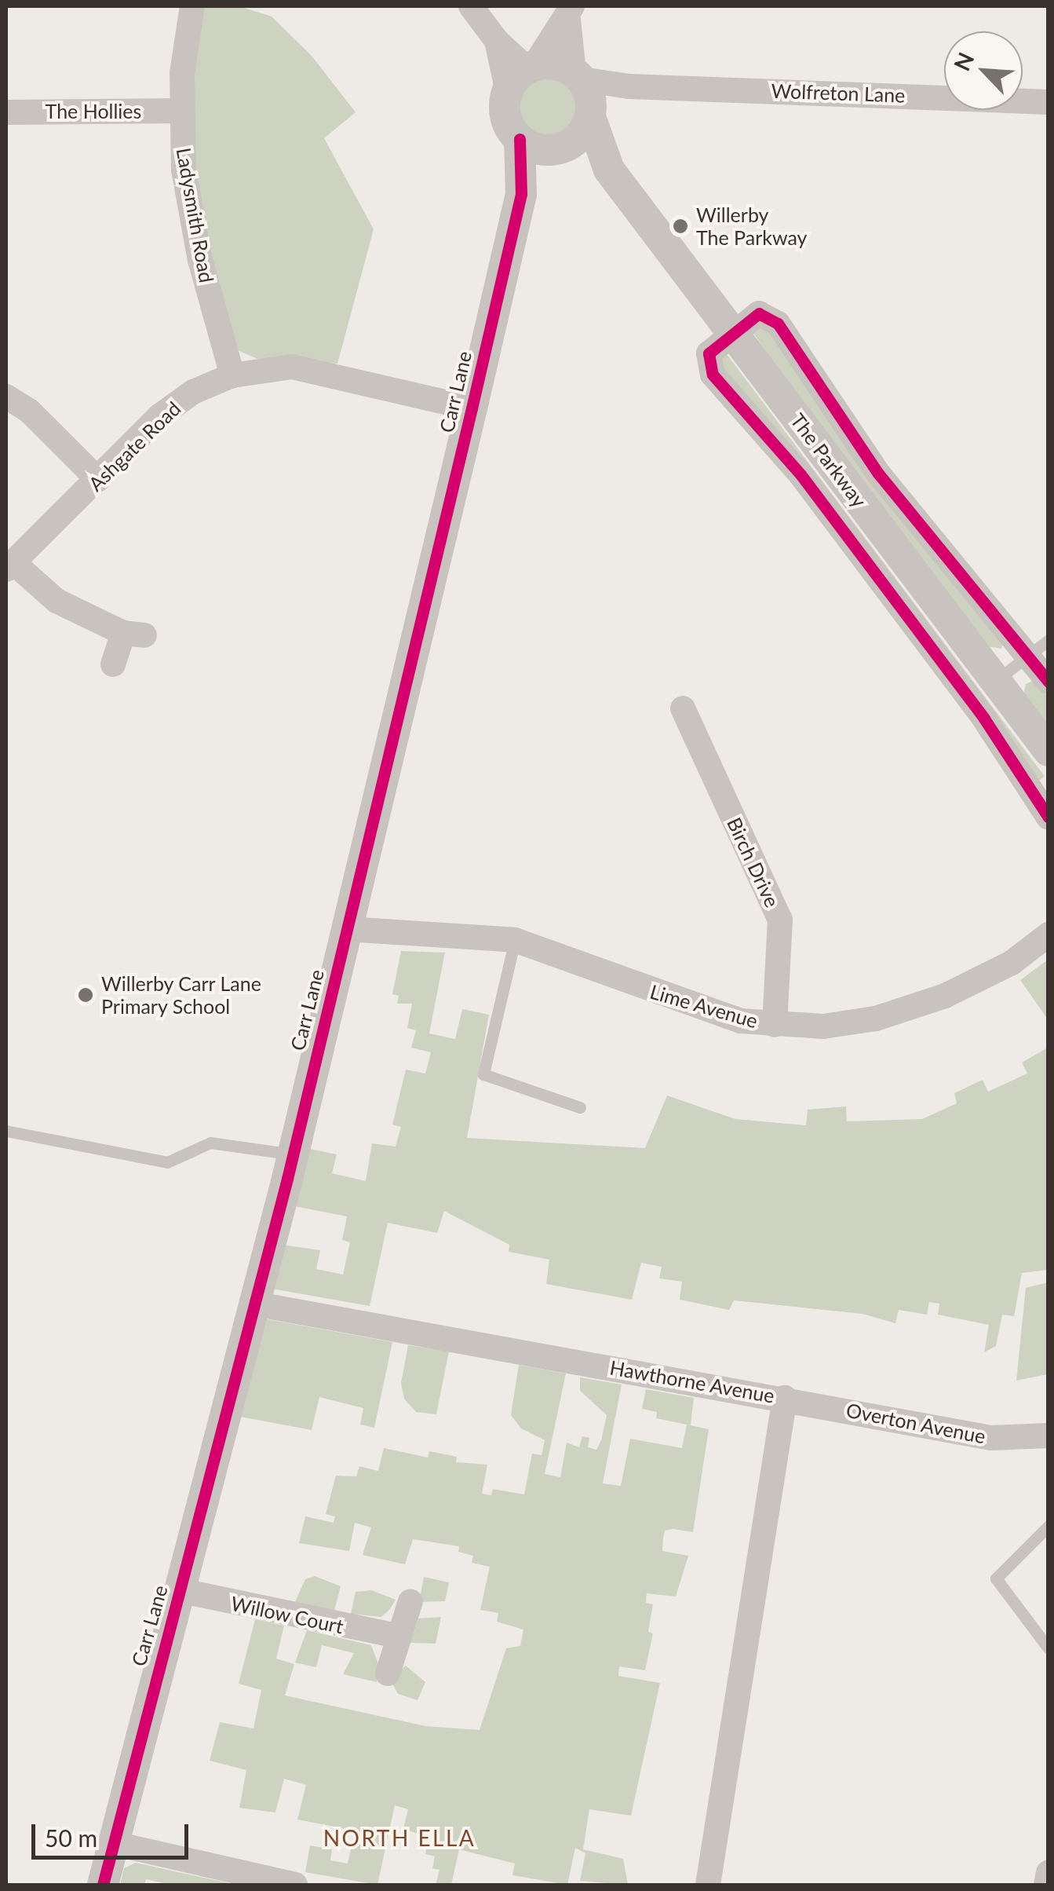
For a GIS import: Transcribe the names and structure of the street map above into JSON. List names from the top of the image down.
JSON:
{
  "streets": {
    "street": [
      "Wolfreton Lane",
      "The Hollies",
      "Ladysmith Road",
      "Carr Lane",
      "Ashgate Road",
      "The Parkway",
      "Birch Drive",
      "Lime Avenue",
      "Hawthorne Avenue",
      "Overton Avenue",
      "Willow Court"
    ]
  },
  "crossings": [
    ["Wolfreton Lane", "Carr Lane"],
    ["Wolfreton Lane", "The Parkway"],
    ["The Hollies", "Ladysmith Road"],
    ["Ladysmith Road", "Ashgate Road"],
    ["Carr Lane", "Ashgate Road"],
    ["Carr Lane", "The Parkway"],
    ["Carr Lane", "Lime Avenue"],
    ["Carr Lane", "Hawthorne Avenue"],
    ["Carr Lane", "Willow Court"],
    ["Birch Drive", "Lime Avenue"],
    ["Hawthorne Avenue", "Overton Avenue"]
  ],
  "districts": ["NORTH ELLA"],
  "places": ["Willerby The Parkway", "Willerby Carr Lane Primary School"],
  "scale_bar": "50 m",
  "north": "top left"
}
